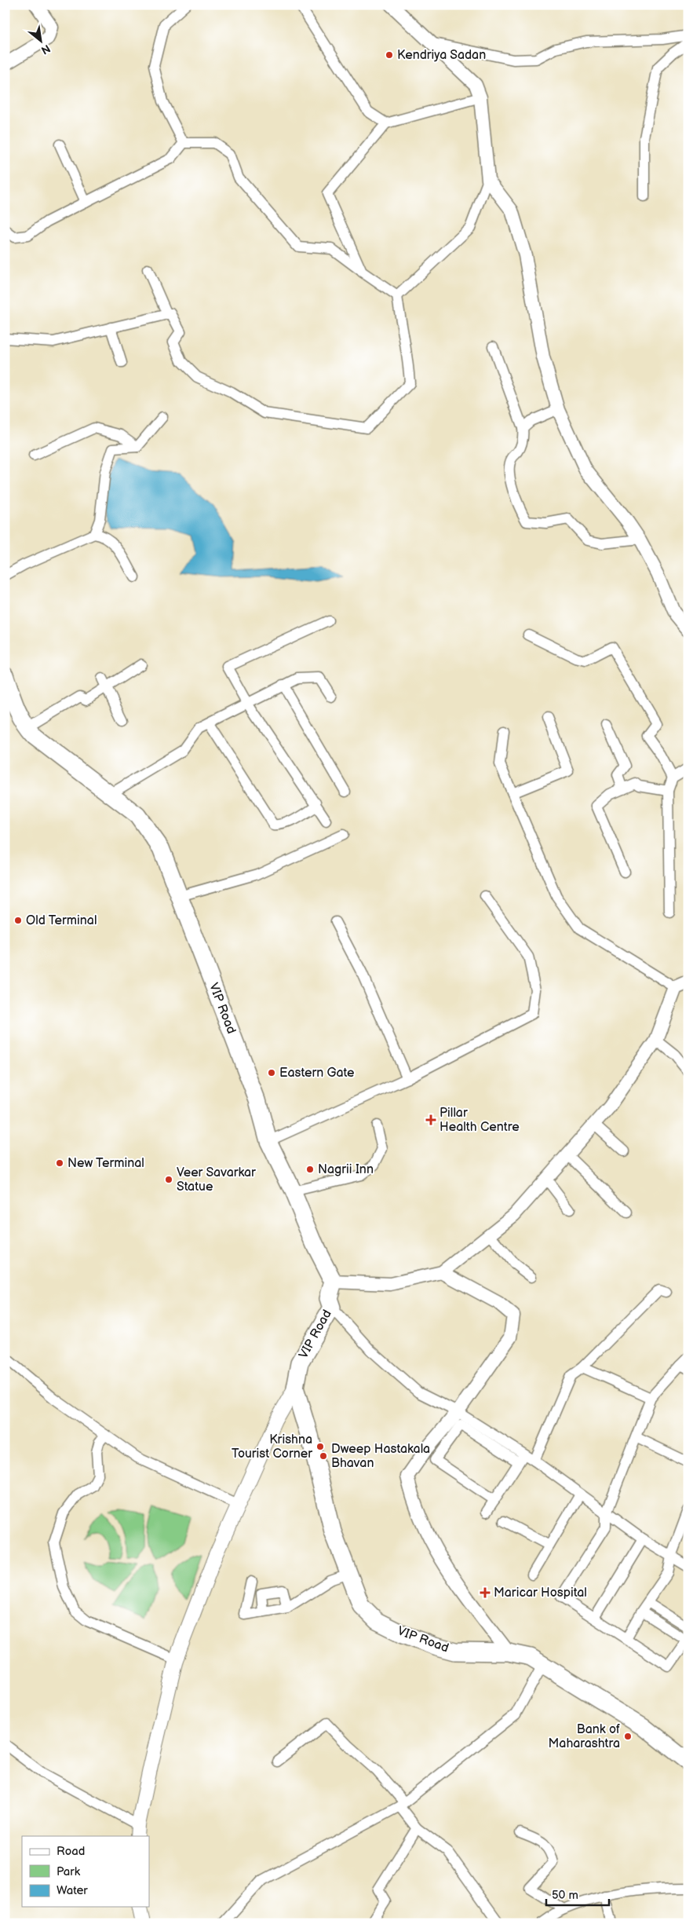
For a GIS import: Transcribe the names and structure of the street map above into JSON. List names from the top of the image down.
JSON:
{
  "streets": {
    "highway": ["VIP Road"]
  },
  "places": {
    "other": [
      "Kendriya Sadan",
      "Old Terminal",
      "Eastern Gate",
      "New Terminal",
      "Nagrii Inn",
      "Veer Savarkar Statue",
      "Krishna Tourist Corner",
      "Dweep Hastakala Bhavan",
      "Bank of Maharashtra"
    ],
    "health": ["Pillar Health Centre", "Maricar Hospital"]
  },
  "legend": ["Road", "Park", "Water"],
  "scale_bar": "50 m",
  "north": "bottom right"
}
